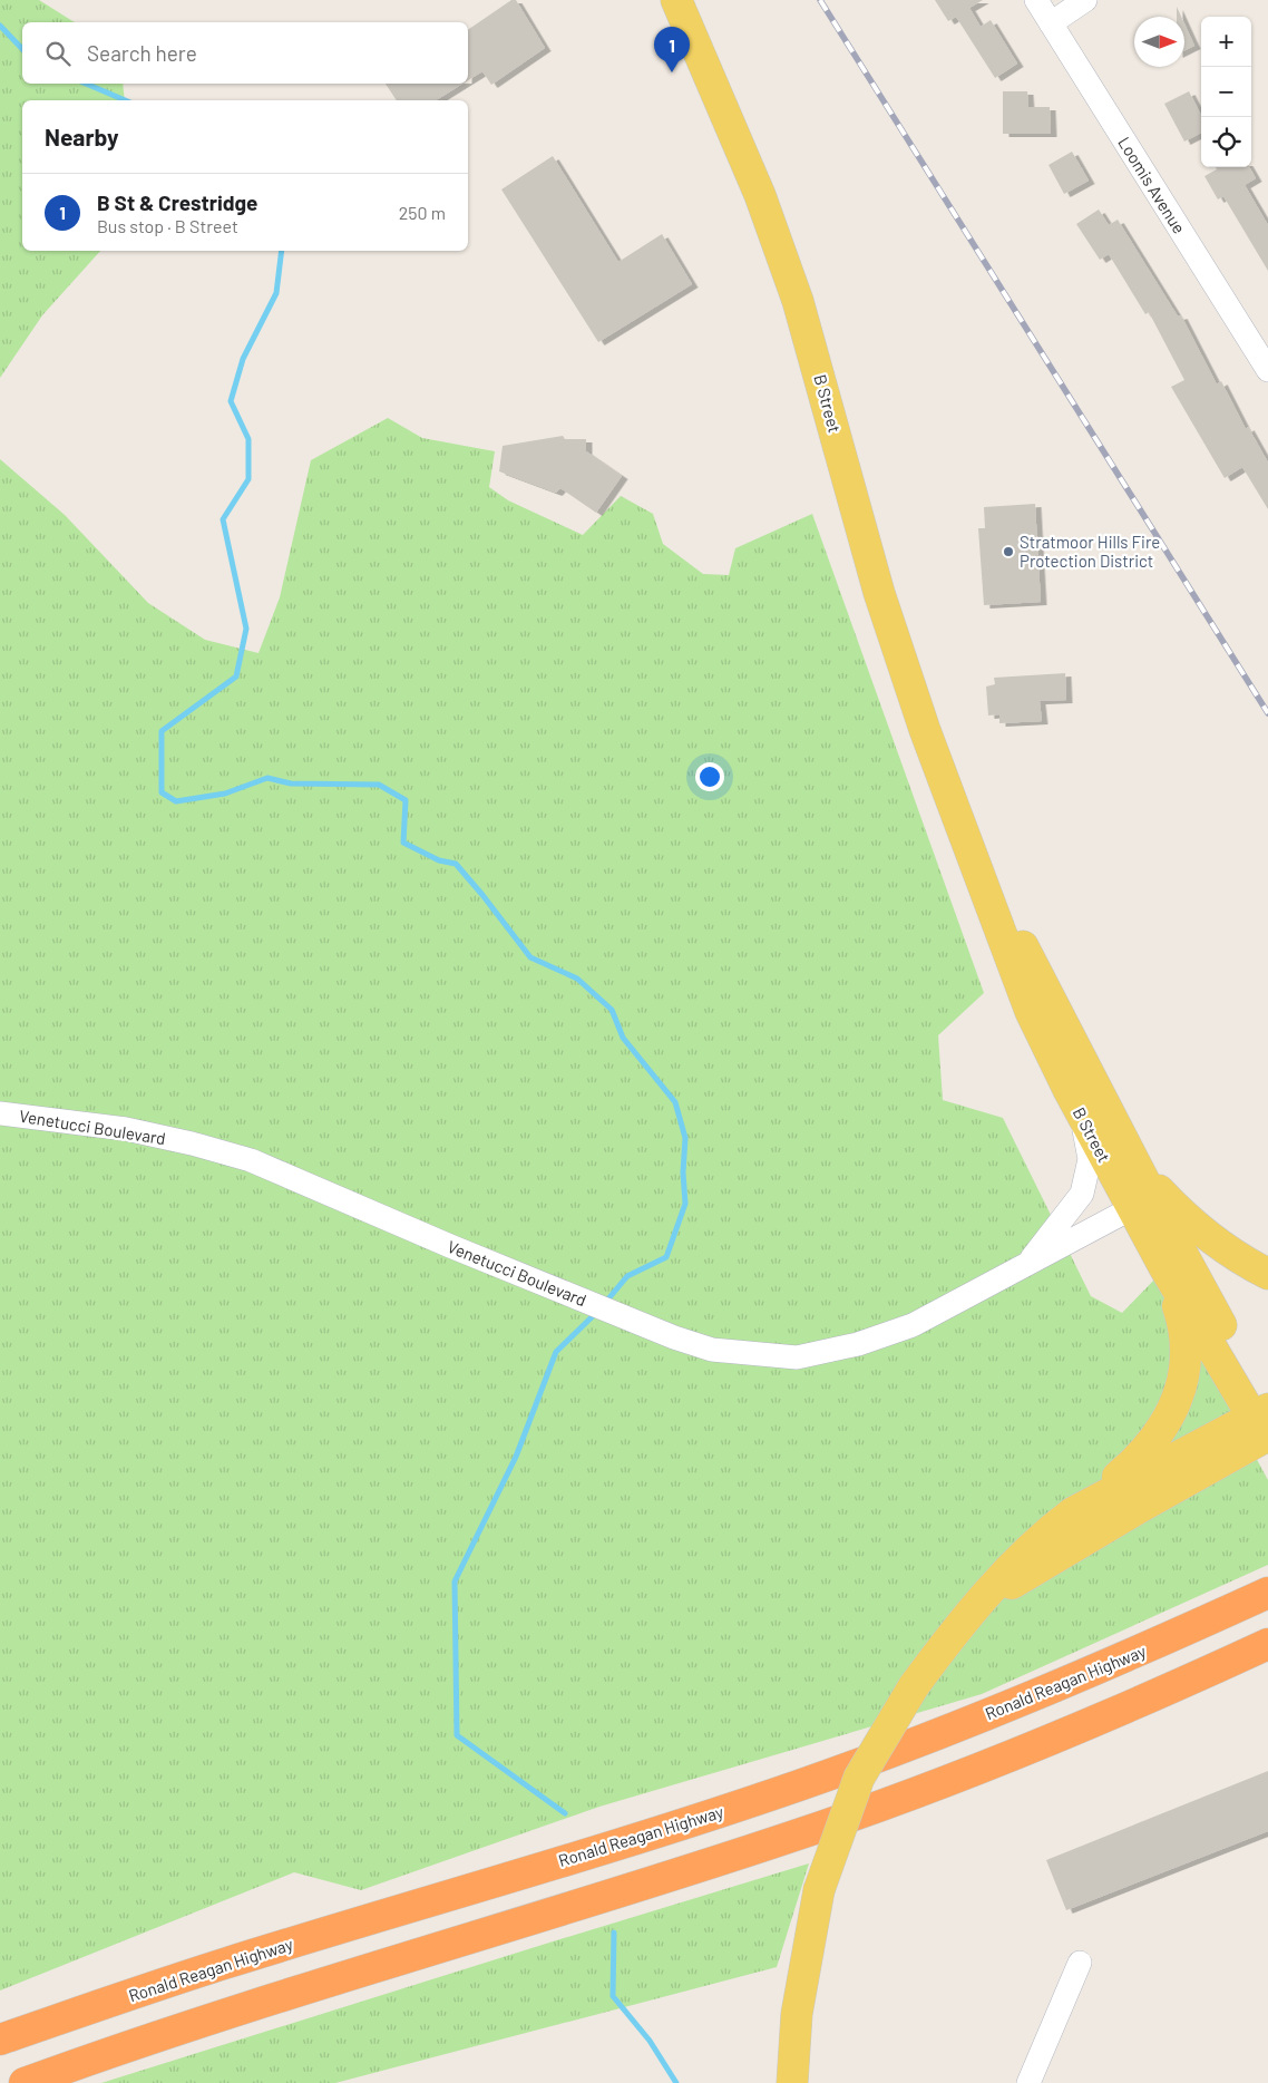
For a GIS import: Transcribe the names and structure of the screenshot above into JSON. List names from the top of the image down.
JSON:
{
  "streets": {
    "highway": ["Ronald Reagan Highway"],
    "main road": ["B Street"],
    "street": ["Loomis Avenue", "Venetucci Boulevard"]
  },
  "crossings": [
    ["B Street", "Venetucci Boulevard"]
  ],
  "places": ["Stratmoor Hills Fire Protection District"],
  "north": "right",
  "page": {
    "map_buttons": ["+", "−"],
    "search": "Search here",
    "pins": "1",
    "heading": "Nearby",
    "list": [
      {
        "mark": "1",
        "name": "B St & Crestridge",
        "note": "Bus stop · B Street",
        "value": "250 m"
      }
    ]
  }
}
